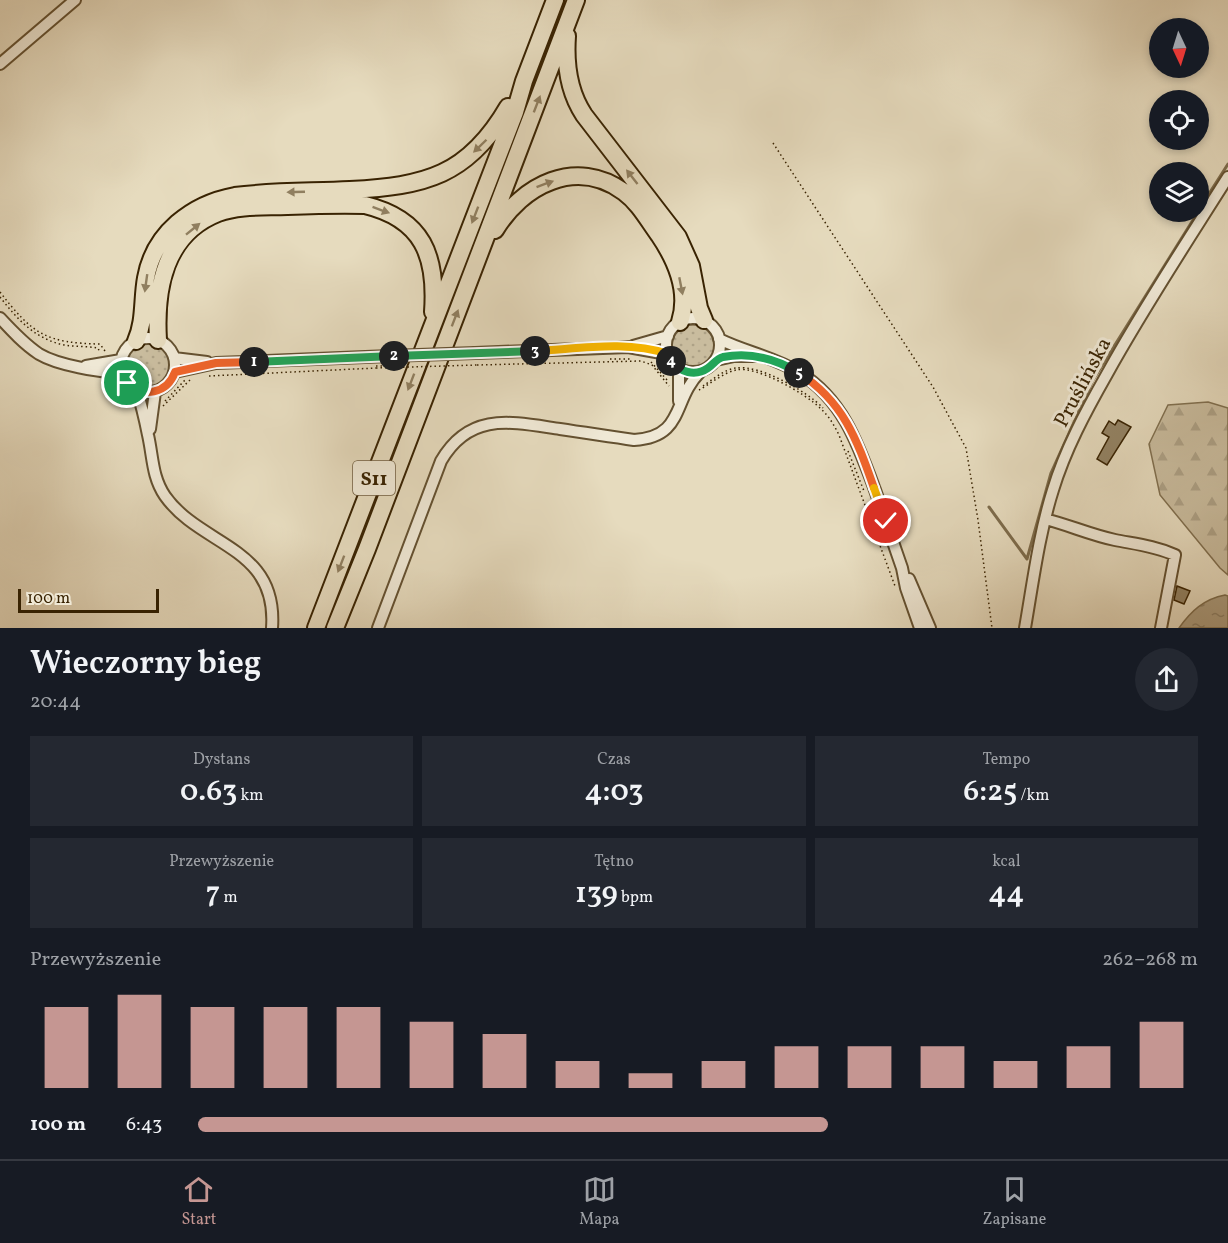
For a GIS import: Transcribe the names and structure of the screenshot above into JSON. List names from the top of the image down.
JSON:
{
  "streets": {
    "highway": ["S11"],
    "street": ["Pruślińska"]
  },
  "scale_bar": "100 m",
  "north": "bottom",
  "page": {
    "pins": [
      "3",
      "2",
      "4",
      "1",
      "5"
    ],
    "scale": "100 m",
    "heading": ["Wieczorny bieg", "20:44"],
    "stats": [
      ["Dystans", "0.63 km"],
      ["Czas", "4:03"],
      ["Tempo", "6:25 /km"],
      ["Przewyższenie", "7 m"],
      ["Tętno", "139 bpm"],
      ["kcal", "44"]
    ],
    "chart": ["Przewyższenie", "262–268 m"],
    "list": [
      {
        "name": "100 m",
        "note": "6:43"
      }
    ],
    "tabs": ["Start", "Mapa", "Zapisane"]
  }
}
